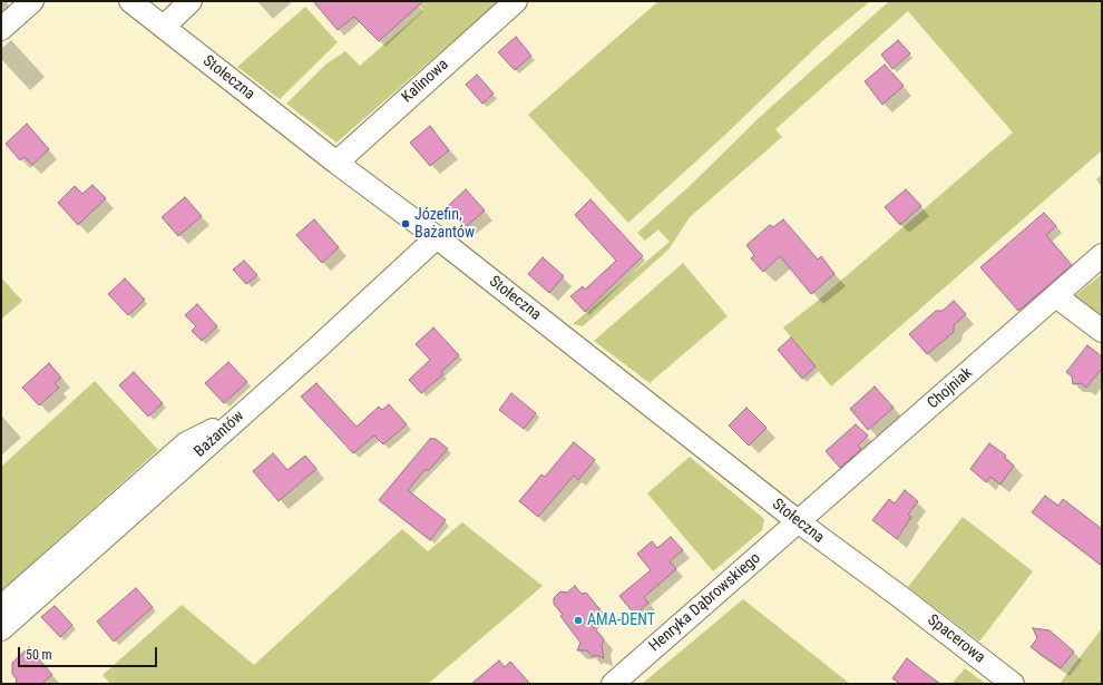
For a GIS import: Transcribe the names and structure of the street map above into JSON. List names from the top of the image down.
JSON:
{
  "streets": {
    "street": [
      "Stołeczna",
      "Kalinowa",
      "Chojniak",
      "Bażantów",
      "Henryka Dąbrowskiego",
      "Spacerowa"
    ]
  },
  "crossings": [
    ["Stołeczna", "Kalinowa"],
    ["Stołeczna", "Chojniak"],
    ["Stołeczna", "Bażantów"],
    ["Stołeczna", "Henryka Dąbrowskiego"],
    ["Stołeczna", "Spacerowa"],
    ["Chojniak", "Henryka Dąbrowskiego"]
  ],
  "places": ["Józefin, Bażantów", "AMA-DENT"],
  "scale_bar": "50 m"
}
